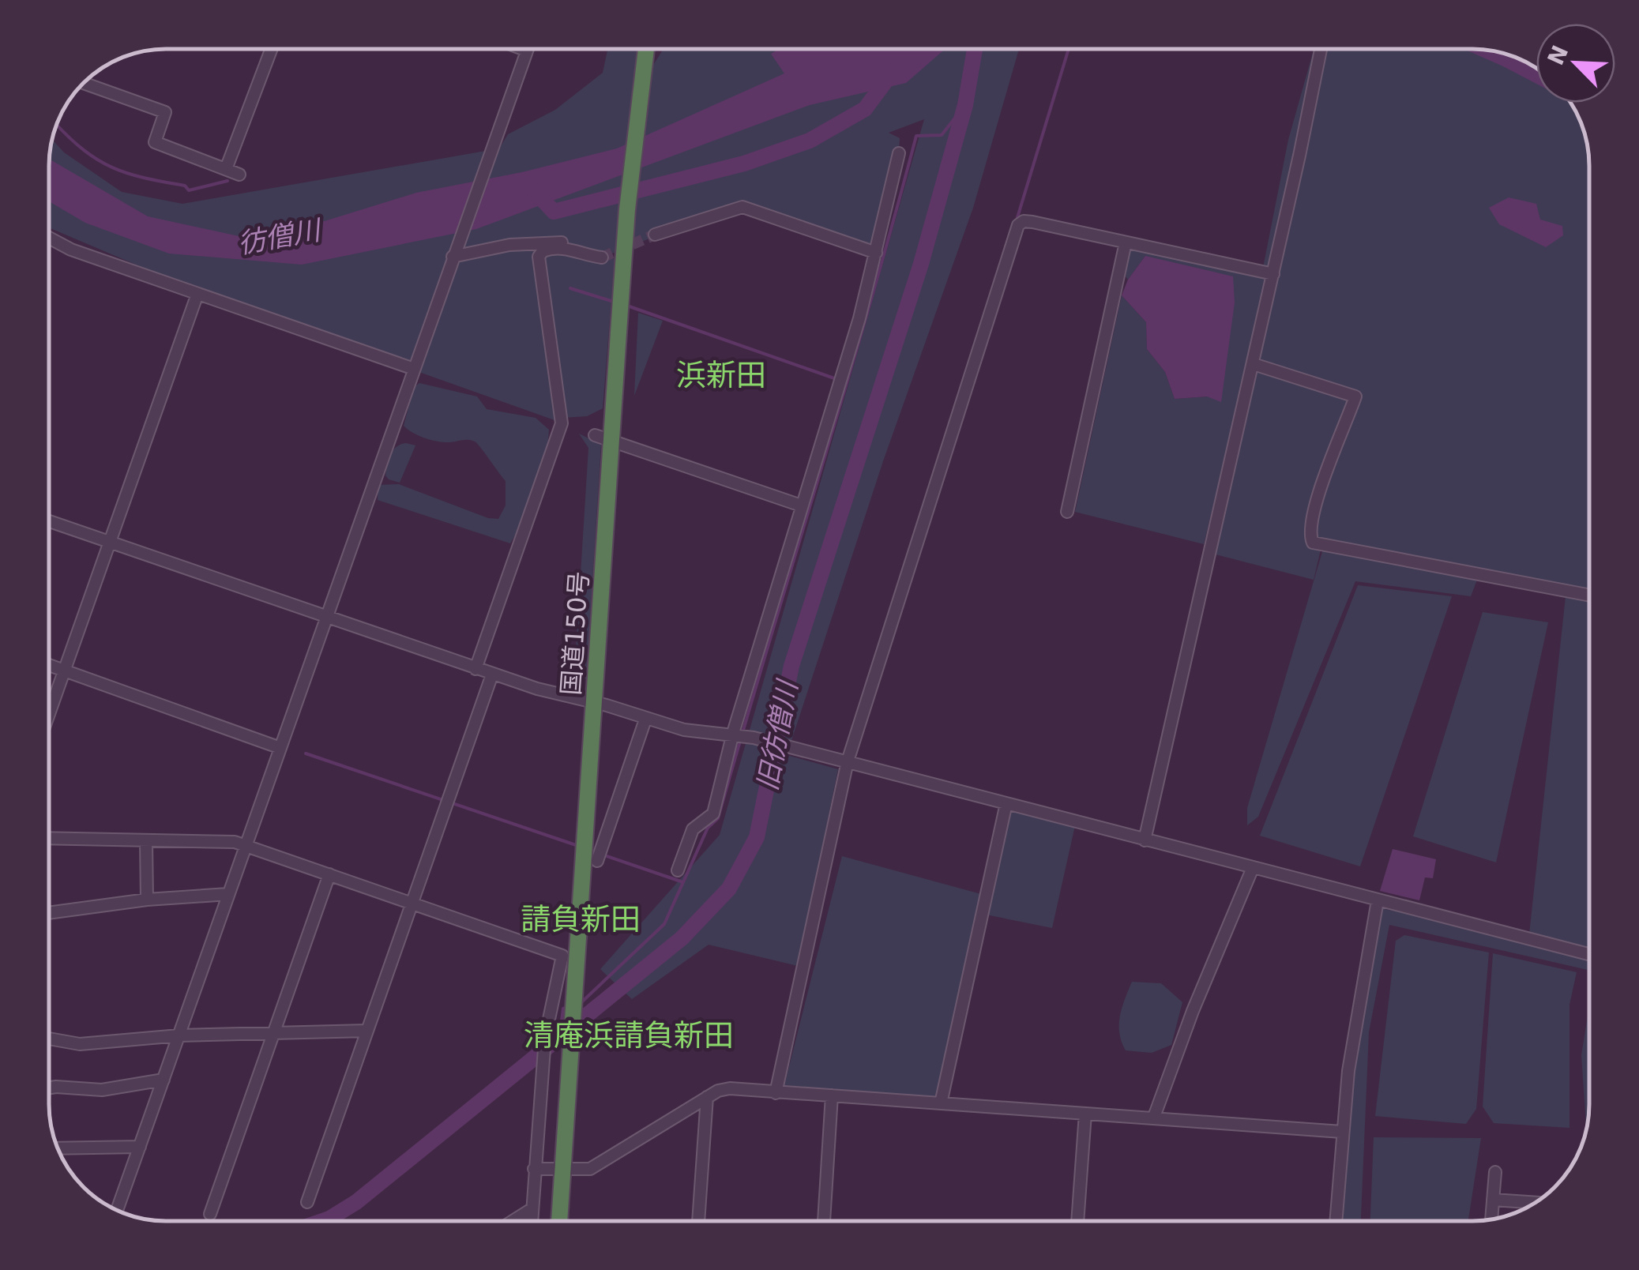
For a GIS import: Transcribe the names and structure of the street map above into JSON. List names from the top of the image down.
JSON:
{
  "streets": {
    "highway": ["国道150号"]
  },
  "districts": ["浜新田", "請負新田", "清庵浜請負新田"],
  "water": ["彷僧川", "旧彷僧川"],
  "north": "top left"
}
